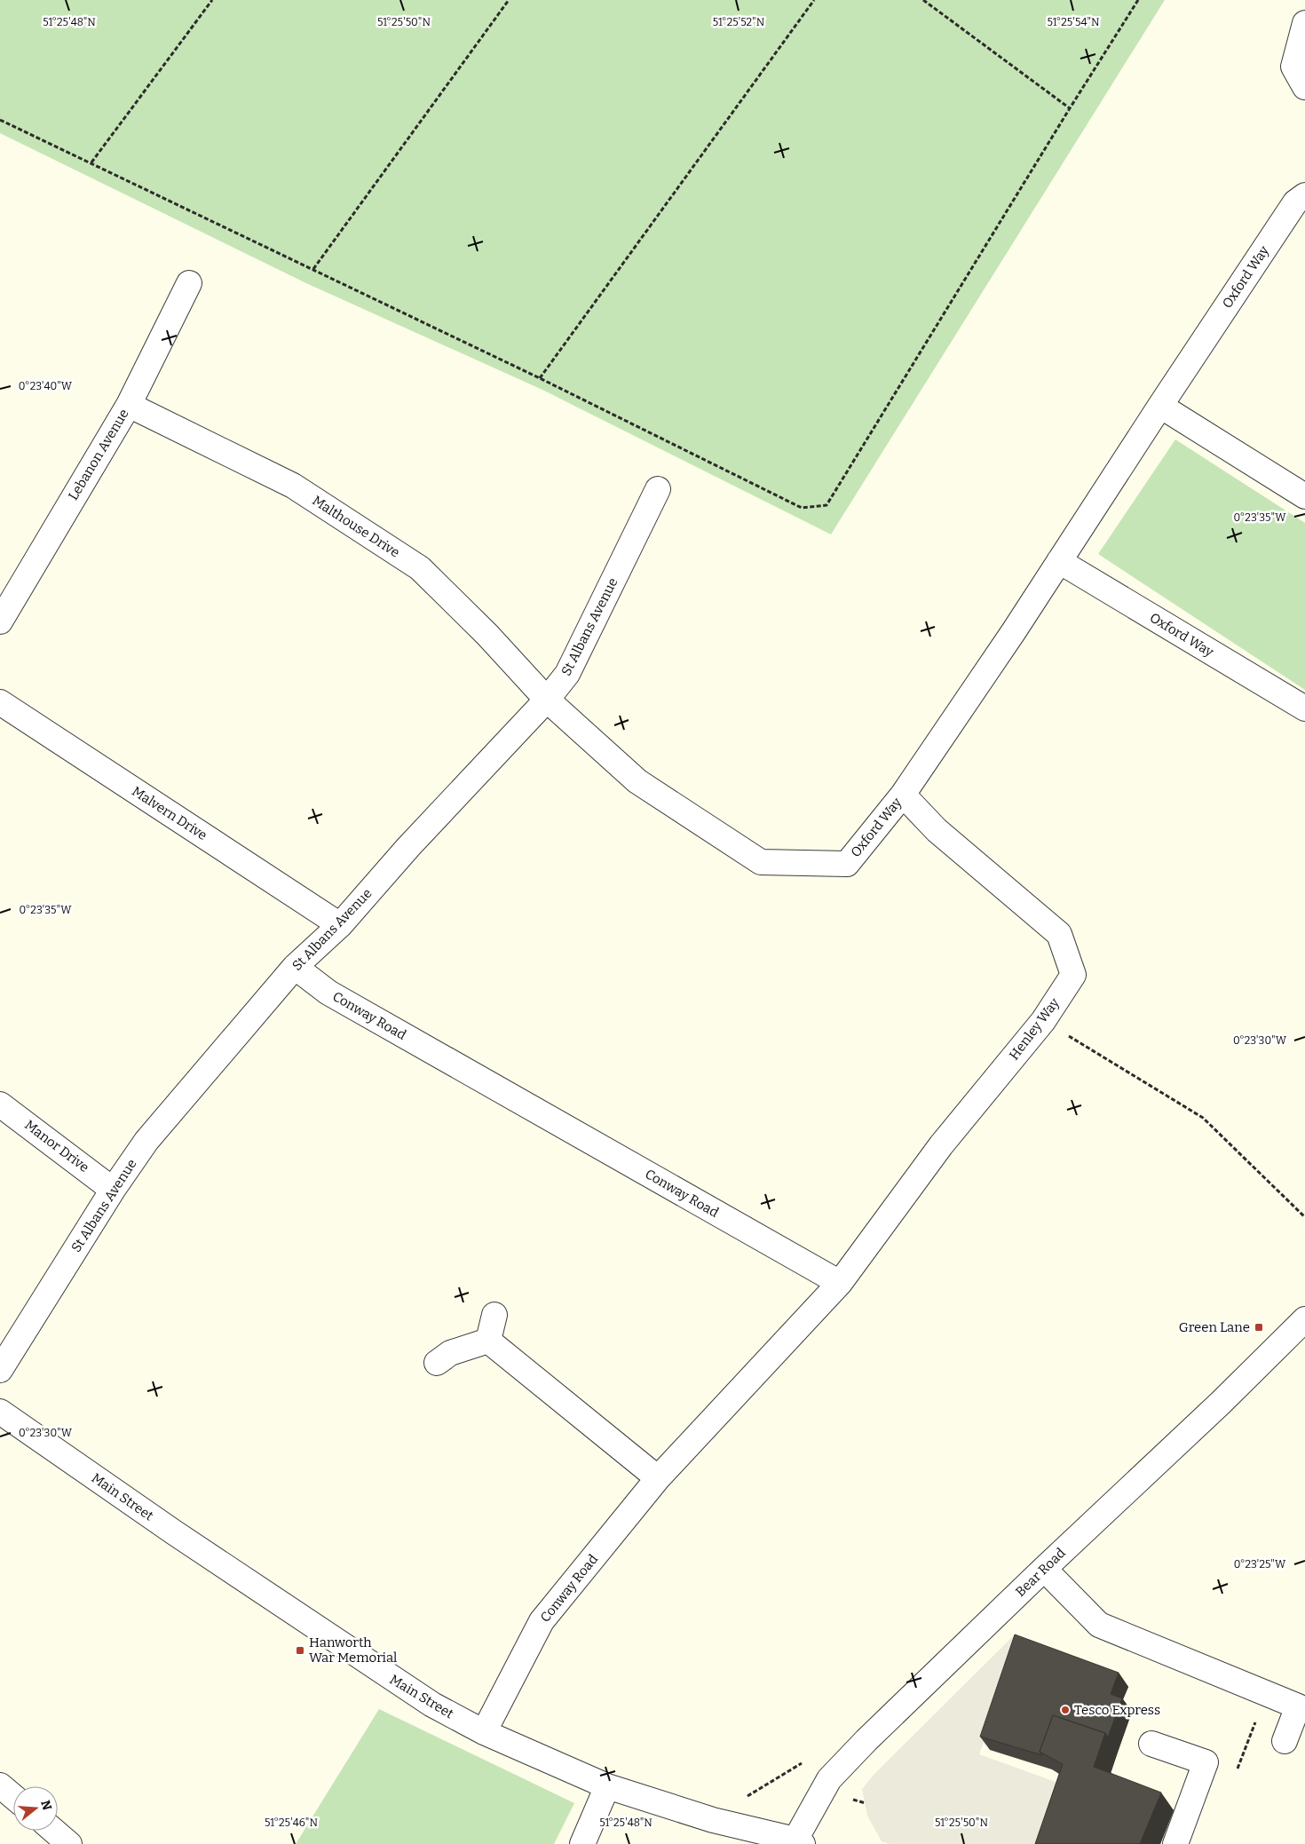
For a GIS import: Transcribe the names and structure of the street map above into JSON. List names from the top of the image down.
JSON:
{
  "streets": {
    "street": [
      "Oxford Way",
      "Lebanon Avenue",
      "Malthouse Drive",
      "St Albans Avenue",
      "Malvern Drive",
      "Conway Road",
      "Henley Way",
      "Manor Drive",
      "Main Street",
      "Bear Road"
    ]
  },
  "crossings": [
    ["Oxford Way", "Malthouse Drive"],
    ["Oxford Way", "St Albans Avenue"],
    ["Oxford Way", "Henley Way"],
    ["Lebanon Avenue", "Malthouse Drive"],
    ["Malthouse Drive", "St Albans Avenue"],
    ["St Albans Avenue", "Malvern Drive"],
    ["St Albans Avenue", "Conway Road"],
    ["St Albans Avenue", "Manor Drive"],
    ["Conway Road", "Henley Way"],
    ["Conway Road", "Main Street"],
    ["Main Street", "Bear Road"]
  ],
  "places": {
    "transit": ["Green Lane", "Hanworth War Memorial"],
    "other": ["Tesco Express"]
  },
  "north": "right",
  "coordinates": [
    "51°25'48\"N",
    "51°25'50\"N",
    "51°25'52\"N",
    "51°25'54\"N",
    "0°23'40\"W",
    "0°23'35\"W",
    "0°23'30\"W",
    "0°23'25\"W",
    "51°25'46\"N"
  ]
}
